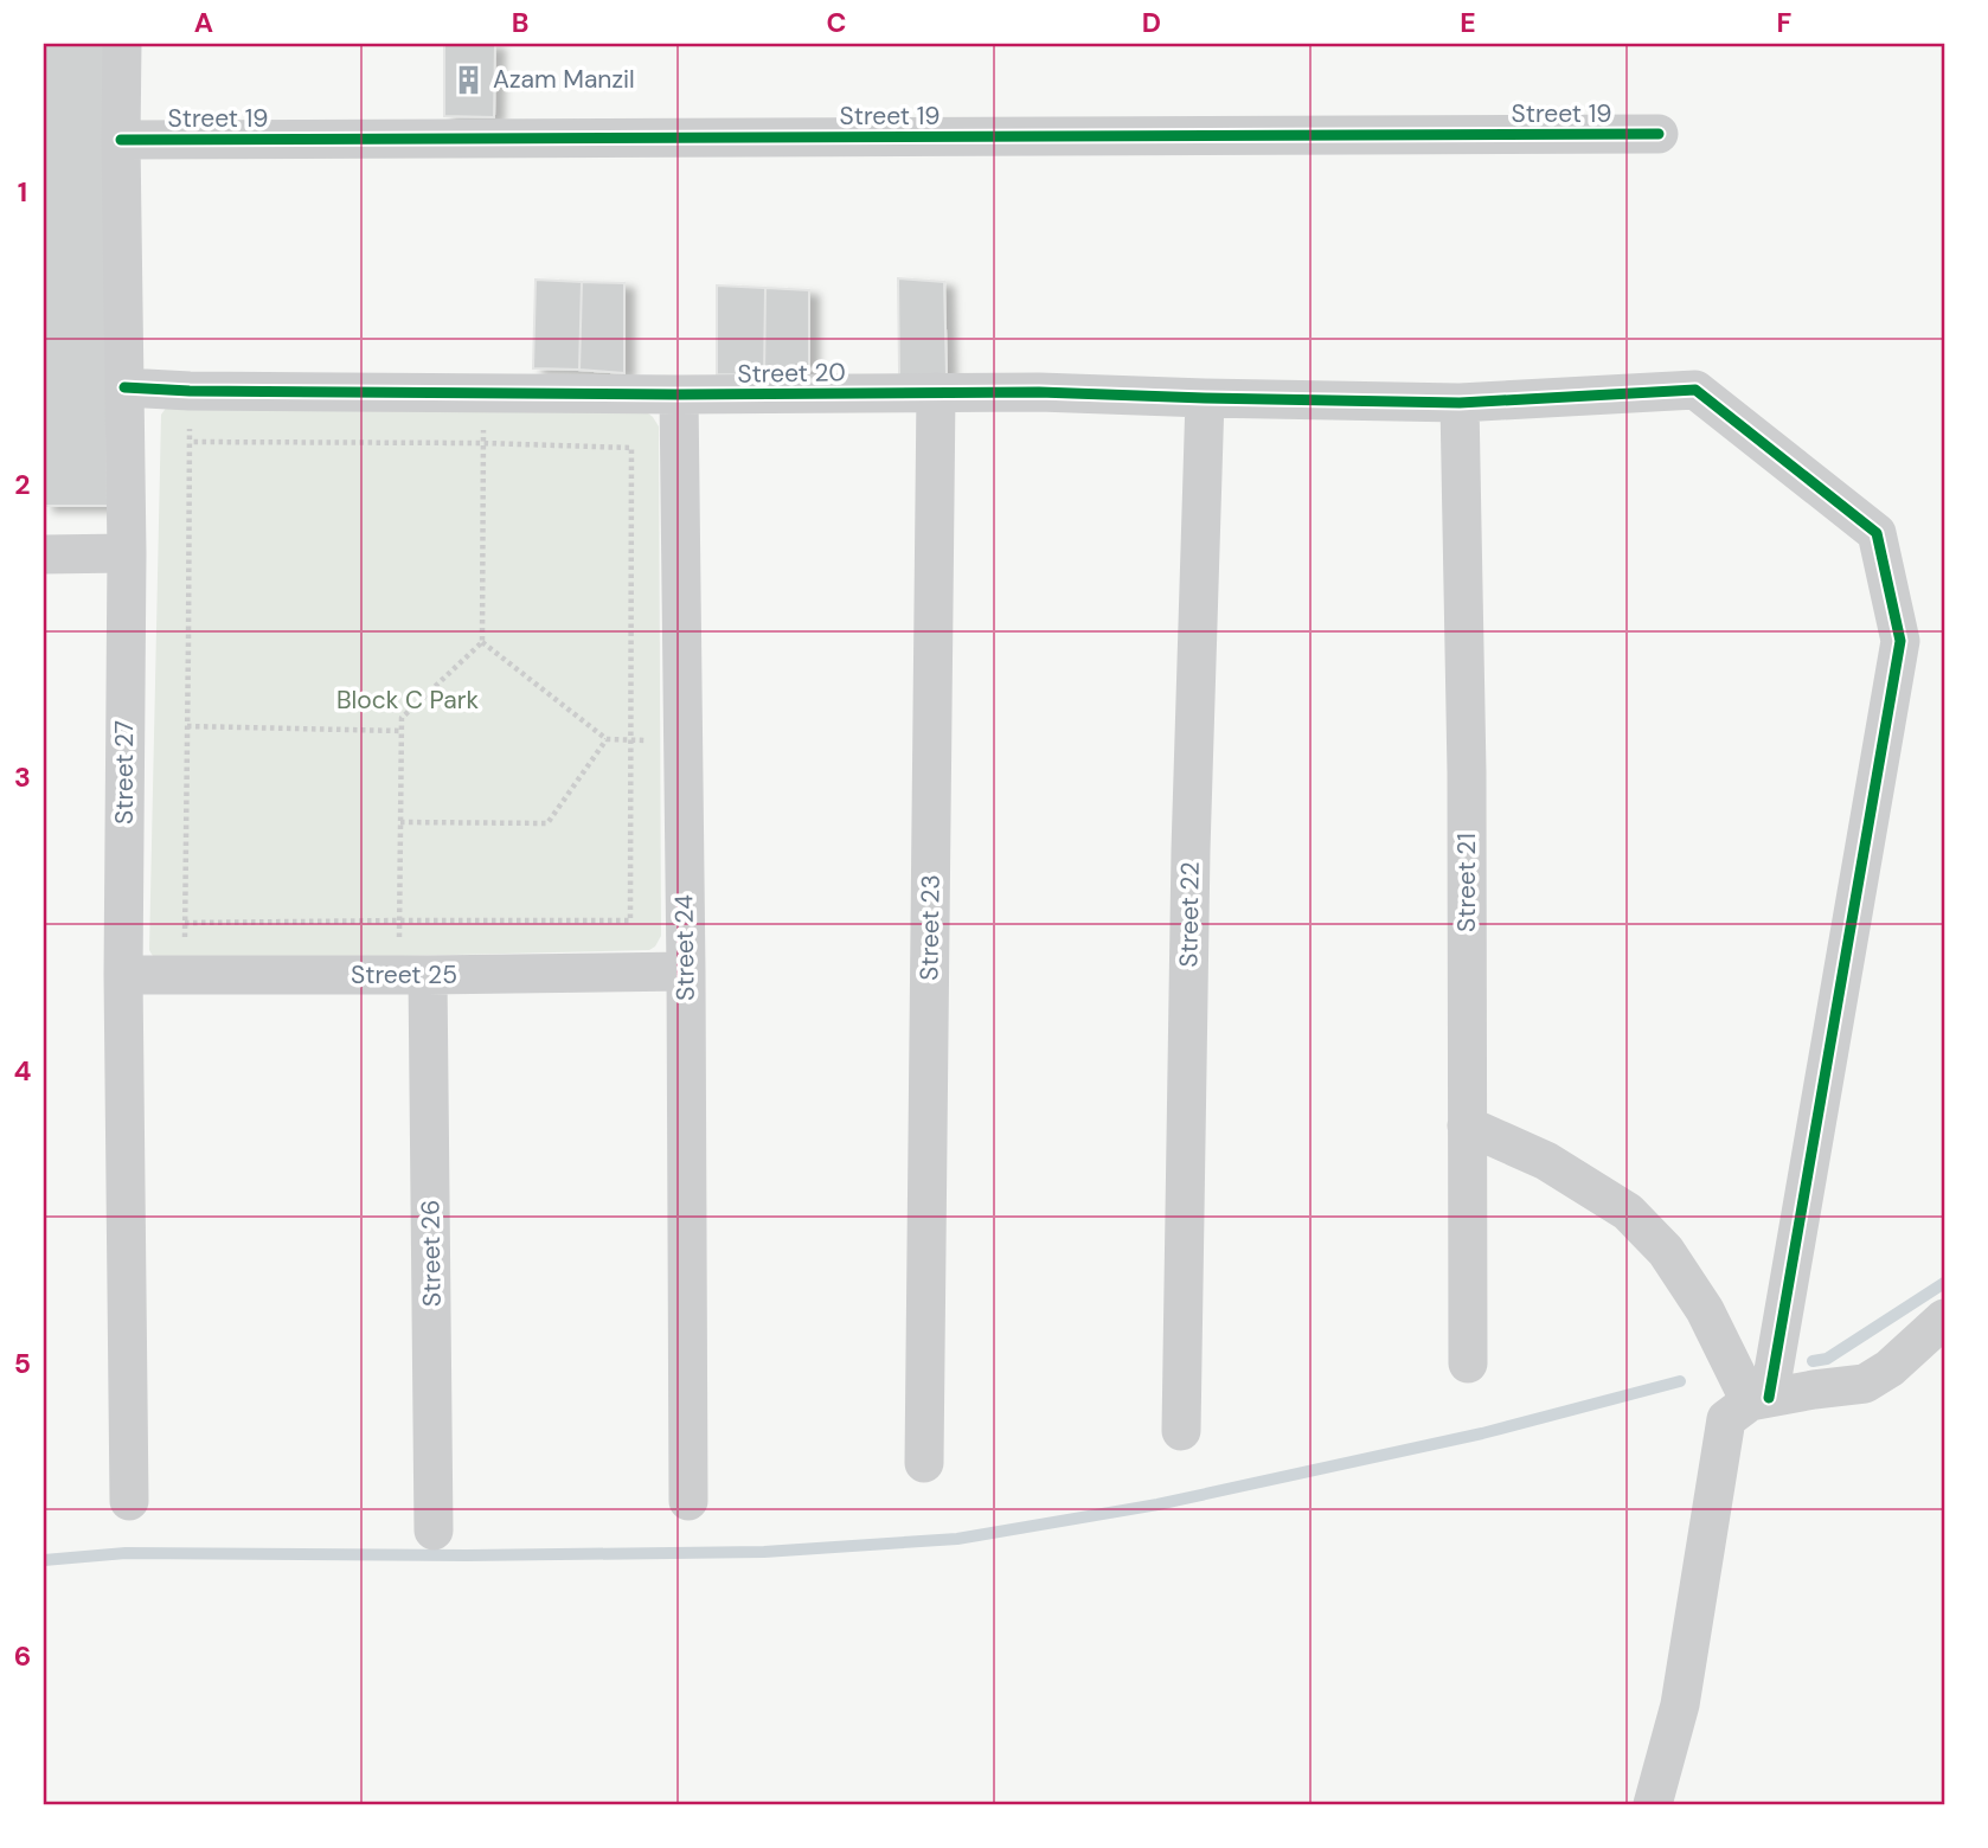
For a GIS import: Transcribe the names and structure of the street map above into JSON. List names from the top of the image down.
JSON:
{
  "streets": {
    "street": [
      "Street 19",
      "Street 20",
      "Street 27",
      "Street 21",
      "Street 22",
      "Street 23",
      "Street 24",
      "Street 25",
      "Street 26"
    ]
  },
  "crossings": [
    ["Street 19", "Street 27"],
    ["Street 20", "Street 27"],
    ["Street 20", "Street 21"],
    ["Street 20", "Street 22"],
    ["Street 20", "Street 23"],
    ["Street 20", "Street 24"],
    ["Street 27", "Street 25"],
    ["Street 24", "Street 25"],
    ["Street 25", "Street 26"]
  ],
  "parks": ["Block C Park"],
  "places": {
    "building": ["Azam Manzil"]
  },
  "grid": {
    "columns": [
      "A",
      "B",
      "C",
      "D",
      "E",
      "F"
    ],
    "rows": [
      "1",
      "2",
      "3",
      "4",
      "5",
      "6"
    ]
  }
}
